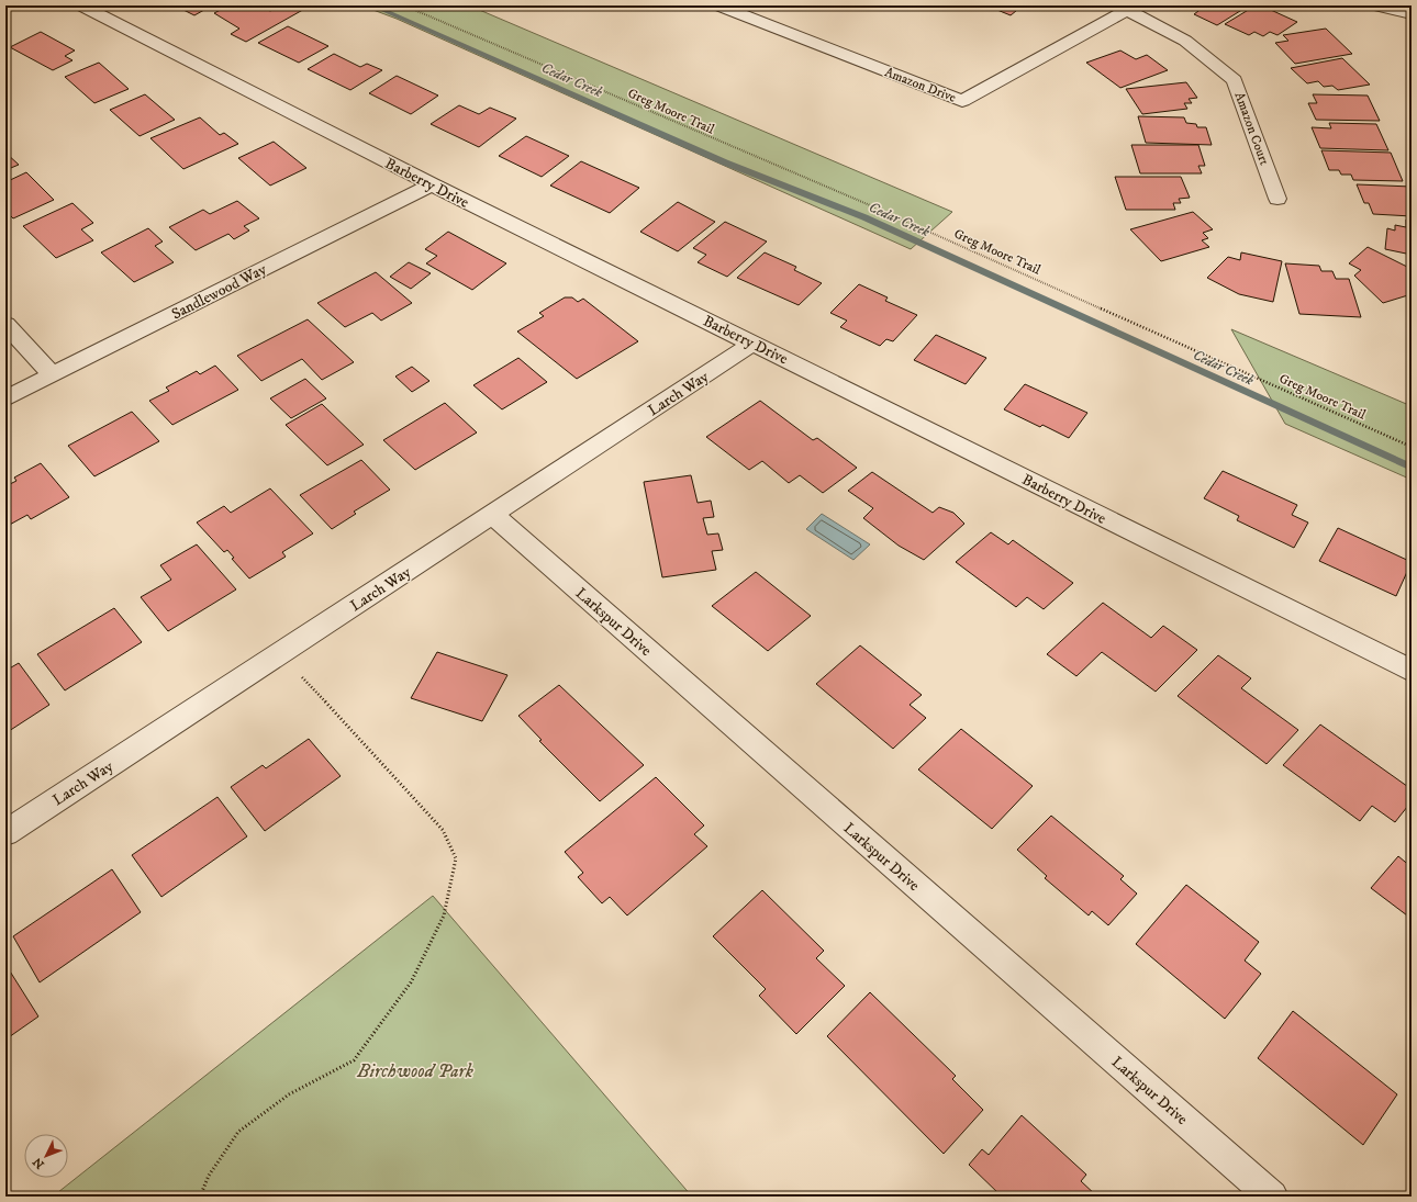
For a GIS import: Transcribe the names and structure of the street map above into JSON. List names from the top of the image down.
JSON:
{
  "streets": {
    "street": [
      "Amazon Drive",
      "Amazon Court",
      "Barberry Drive",
      "Sandlewood Way",
      "Larch Way",
      "Larkspur Drive"
    ],
    "path": ["Greg Moore Trail"]
  },
  "crossings": [
    ["Amazon Drive", "Amazon Court"],
    ["Barberry Drive", "Sandlewood Way"],
    ["Barberry Drive", "Larch Way"],
    ["Larch Way", "Larkspur Drive"]
  ],
  "water": ["Cedar Creek"],
  "parks": ["Birchwood Park"],
  "north": "bottom left"
}
